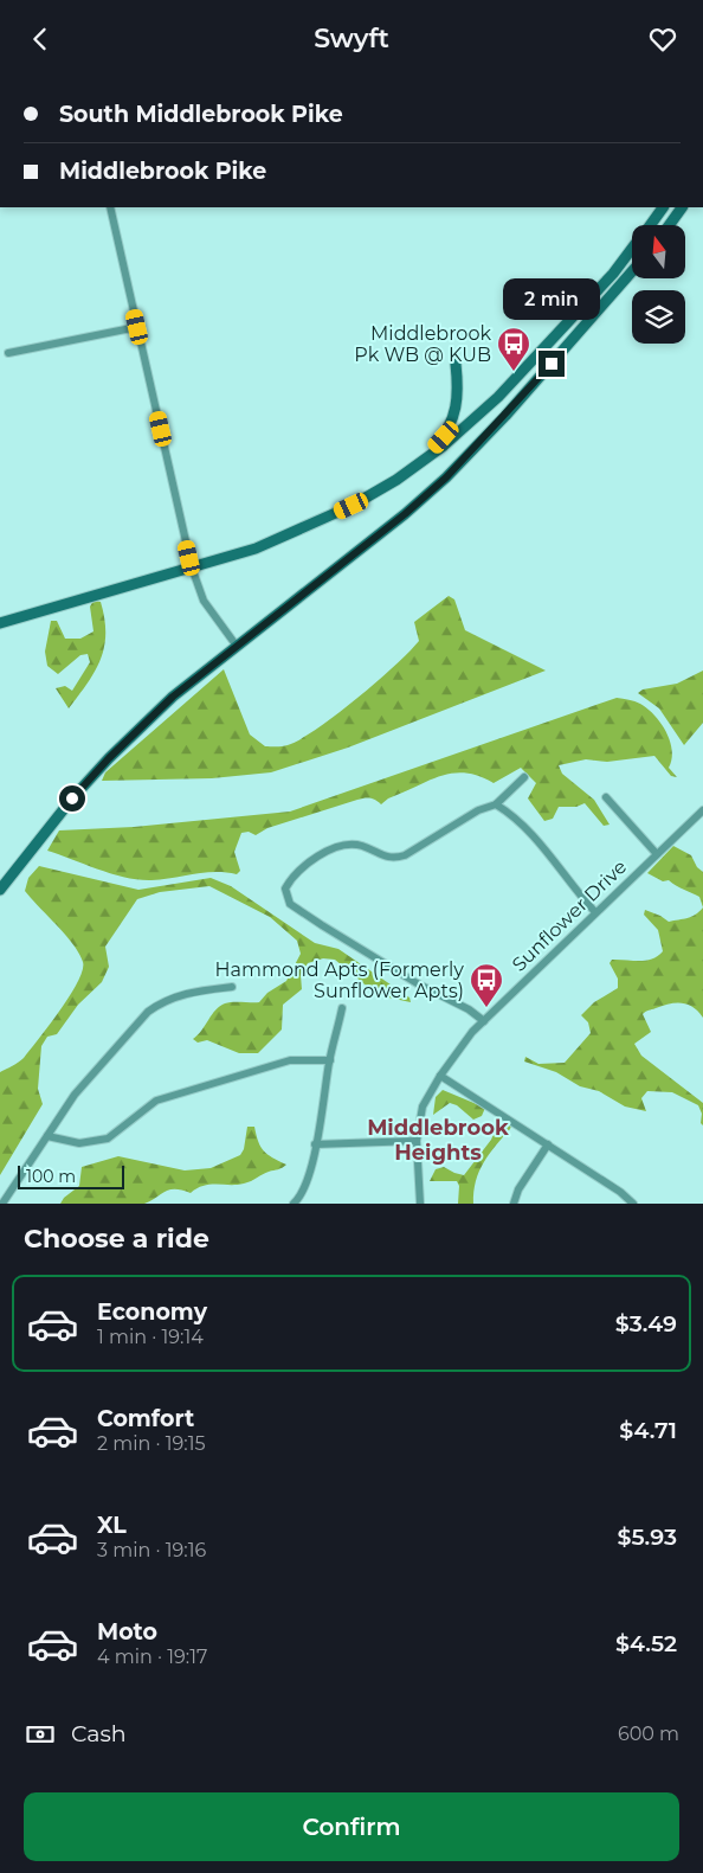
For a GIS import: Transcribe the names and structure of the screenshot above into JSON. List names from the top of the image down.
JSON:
{
  "streets": {
    "street": ["Sunflower Drive"]
  },
  "districts": ["Middlebrook Heights"],
  "places": {
    "bus stop": ["Middlebrook Pk WB @ KUB", "Hammond Apts (Formerly Sunflower Apts)"]
  },
  "scale_bar": "100 m",
  "north": "top",
  "page": {
    "header": "Swyft",
    "banner": ["South Middlebrook Pike", "Middlebrook Pike"],
    "bubble": "2 min",
    "scale": "100 m",
    "heading": "Choose a ride",
    "list": [
      {
        "name": "Economy",
        "note": "1 min · 19:14",
        "value": "$3.49"
      },
      {
        "name": "Comfort",
        "note": "2 min · 19:15",
        "value": "$4.71"
      },
      {
        "name": "XL",
        "note": "3 min · 19:16",
        "value": "$5.93"
      },
      {
        "name": "Moto",
        "note": "4 min · 19:17",
        "value": "$4.52"
      }
    ],
    "pay": ["Cash", "600 m"],
    "buttons": "Confirm"
  }
}
